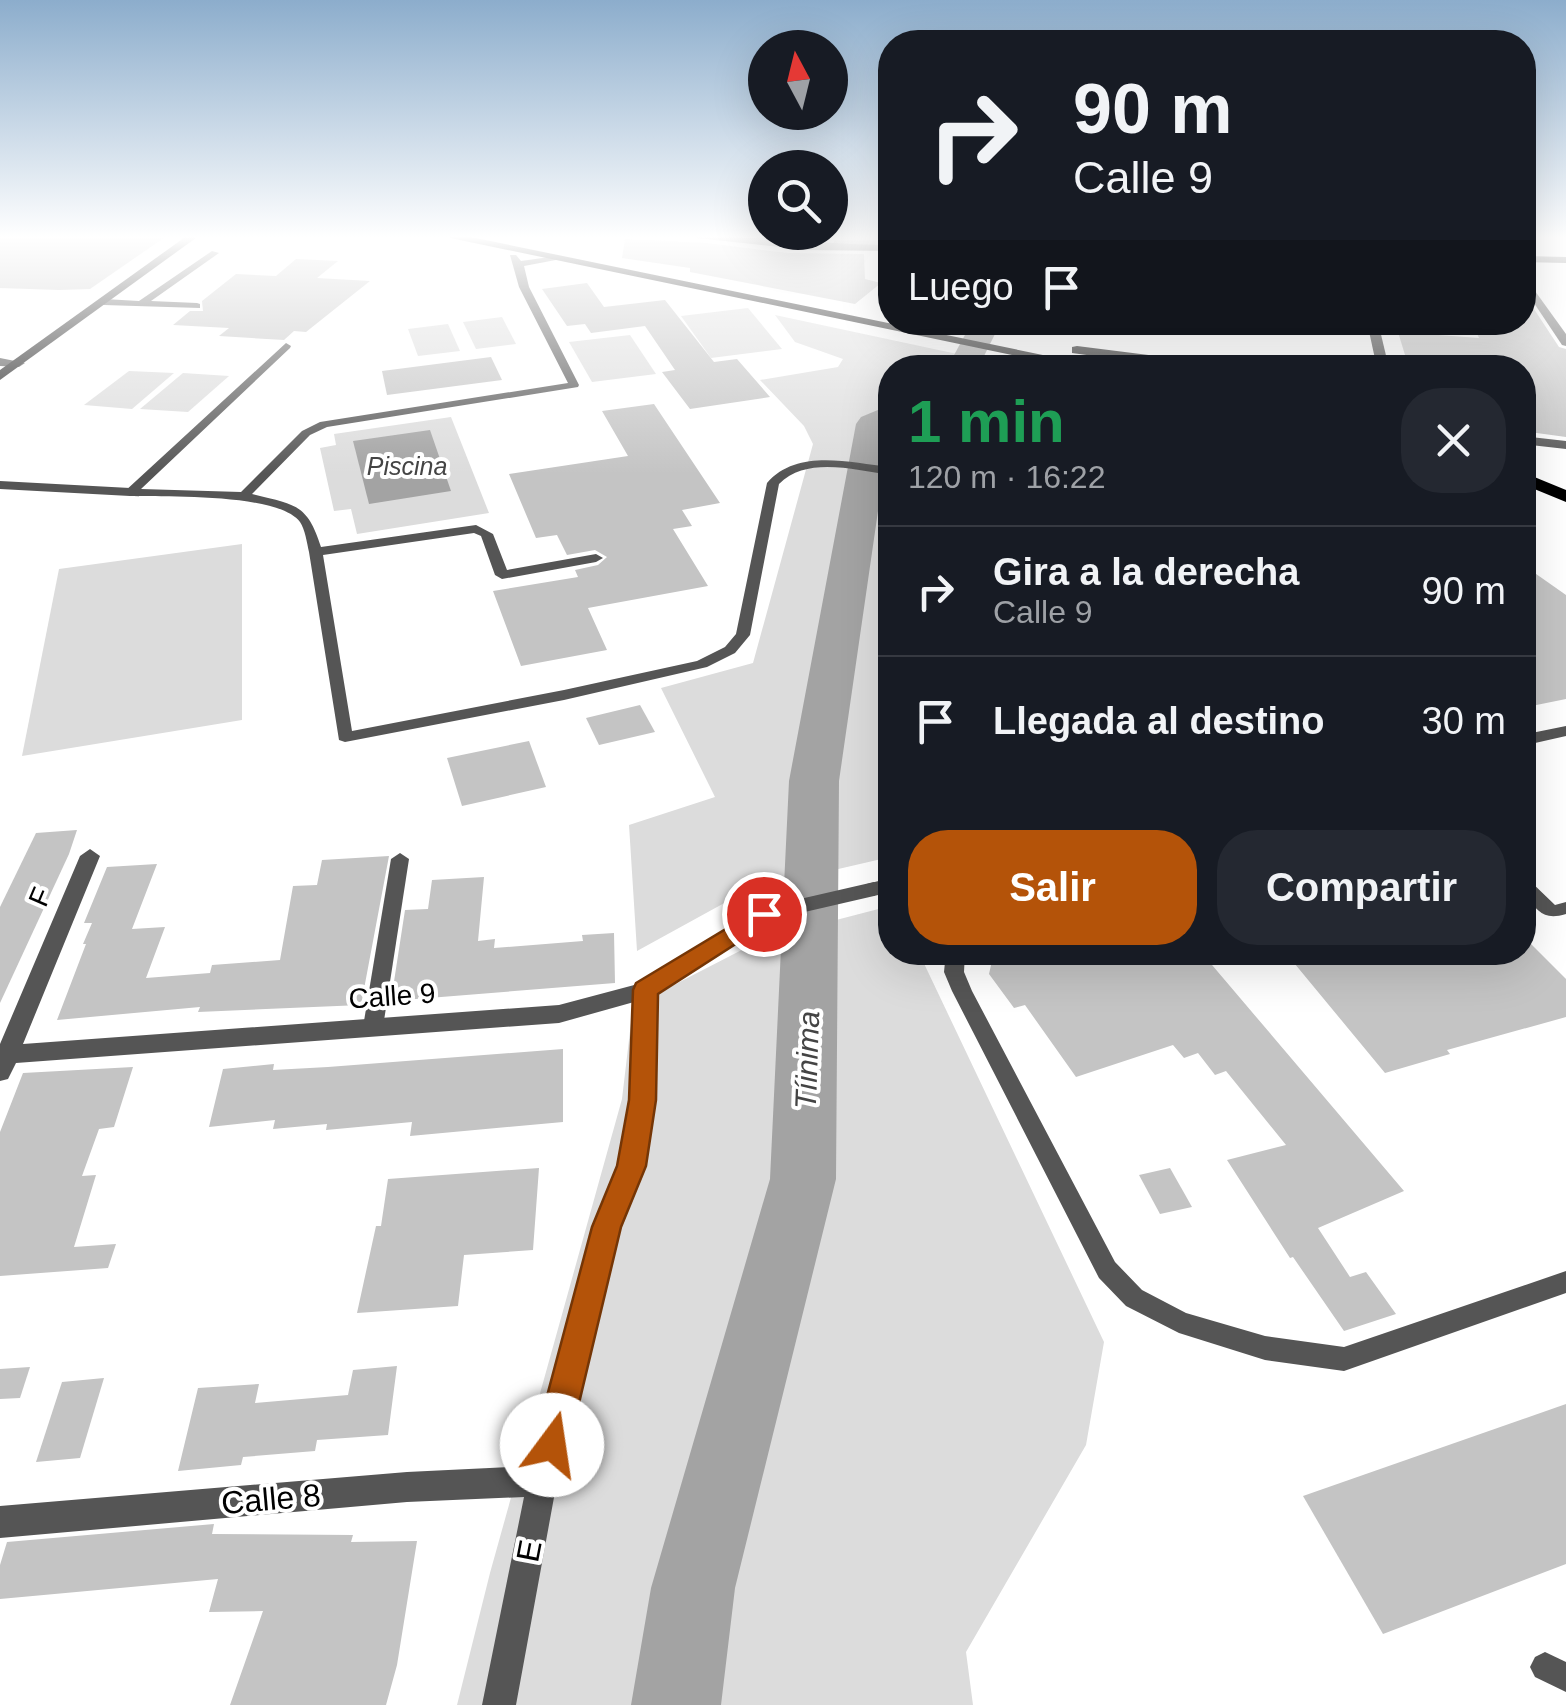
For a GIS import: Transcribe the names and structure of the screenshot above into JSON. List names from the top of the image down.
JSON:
{
  "streets": {
    "street": [
      "F",
      "Calle 9",
      "Calle 8",
      "E"
    ]
  },
  "crossings": [
    ["F", "Calle 9"],
    ["Calle 9", "E"],
    ["Calle 8", "E"]
  ],
  "water": ["Piscina", "Tíinima"],
  "north": "top",
  "page": {
    "turn": ["90 m", "Calle 9"],
    "then": "Luego",
    "heading": ["1 min", "120 m · 16:22"],
    "list": [
      {
        "name": "Gira a la derecha",
        "note": "Calle 9",
        "value": "90 m"
      },
      {
        "name": "Llegada al destino",
        "value": "30 m"
      }
    ],
    "buttons": ["Salir", "Compartir"]
  }
}
